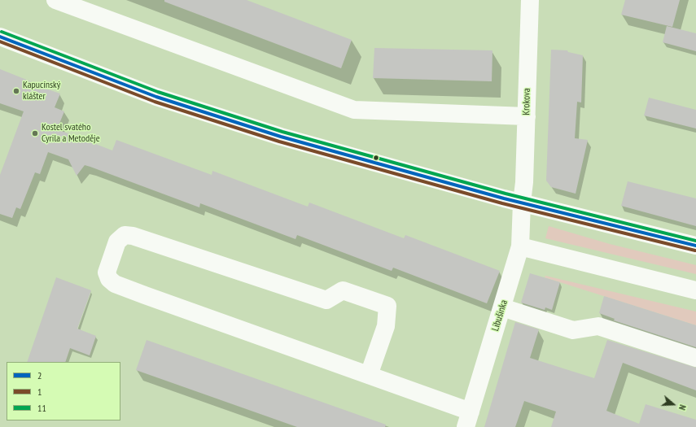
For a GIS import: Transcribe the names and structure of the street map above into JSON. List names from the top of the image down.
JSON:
{
  "streets": {
    "street": ["Krokova", "Libušinka"]
  },
  "crossings": [
    ["Krokova", "Libušinka"]
  ],
  "places": ["Kapucínský klášter", "Kostel svatého Cyrila a Metoděje"],
  "lines": ["transit line 11", "transit line 2", "transit line 1"],
  "legend": ["2", "1", "11"],
  "north": "right"
}
